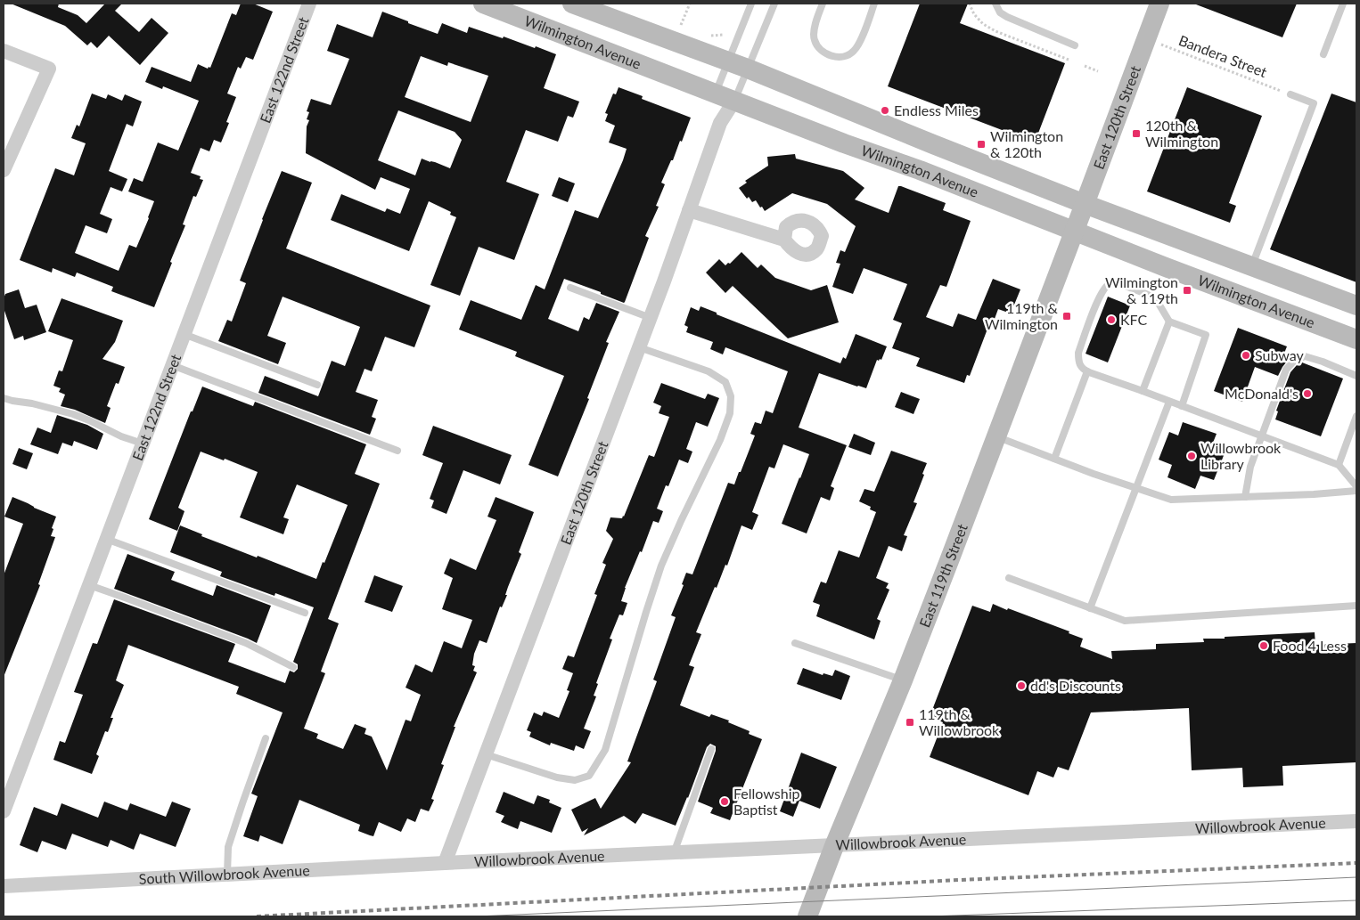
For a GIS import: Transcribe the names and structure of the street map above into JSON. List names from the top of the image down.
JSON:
{
  "streets": {
    "main road": ["Wilmington Avenue", "East 120th Street", "East 119th Street"],
    "street": ["East 122nd Street", "Willowbrook Avenue", "South Willowbrook Avenue"],
    "path": ["Bandera Street"]
  },
  "crossings": [
    ["Wilmington Avenue", "East 120th Street"],
    ["Wilmington Avenue", "East 119th Street"],
    ["Bandera Street", "East 120th Street"],
    ["East 120th Street", "East 119th Street"],
    ["East 120th Street", "Willowbrook Avenue"],
    ["East 120th Street", "South Willowbrook Avenue"],
    ["East 119th Street", "Willowbrook Avenue"],
    ["Willowbrook Avenue", "South Willowbrook Avenue"]
  ],
  "places": {
    "other": [
      "Endless Miles",
      "KFC",
      "Subway",
      "McDonald's",
      "Willowbrook Library",
      "Food 4 Less",
      "dd's Discounts",
      "Fellowship Baptist"
    ],
    "transit": [
      "120th & Wilmington",
      "Wilmington & 120th",
      "Wilmington & 119th",
      "119th & Wilmington",
      "119th & Willowbrook"
    ]
  }
}
